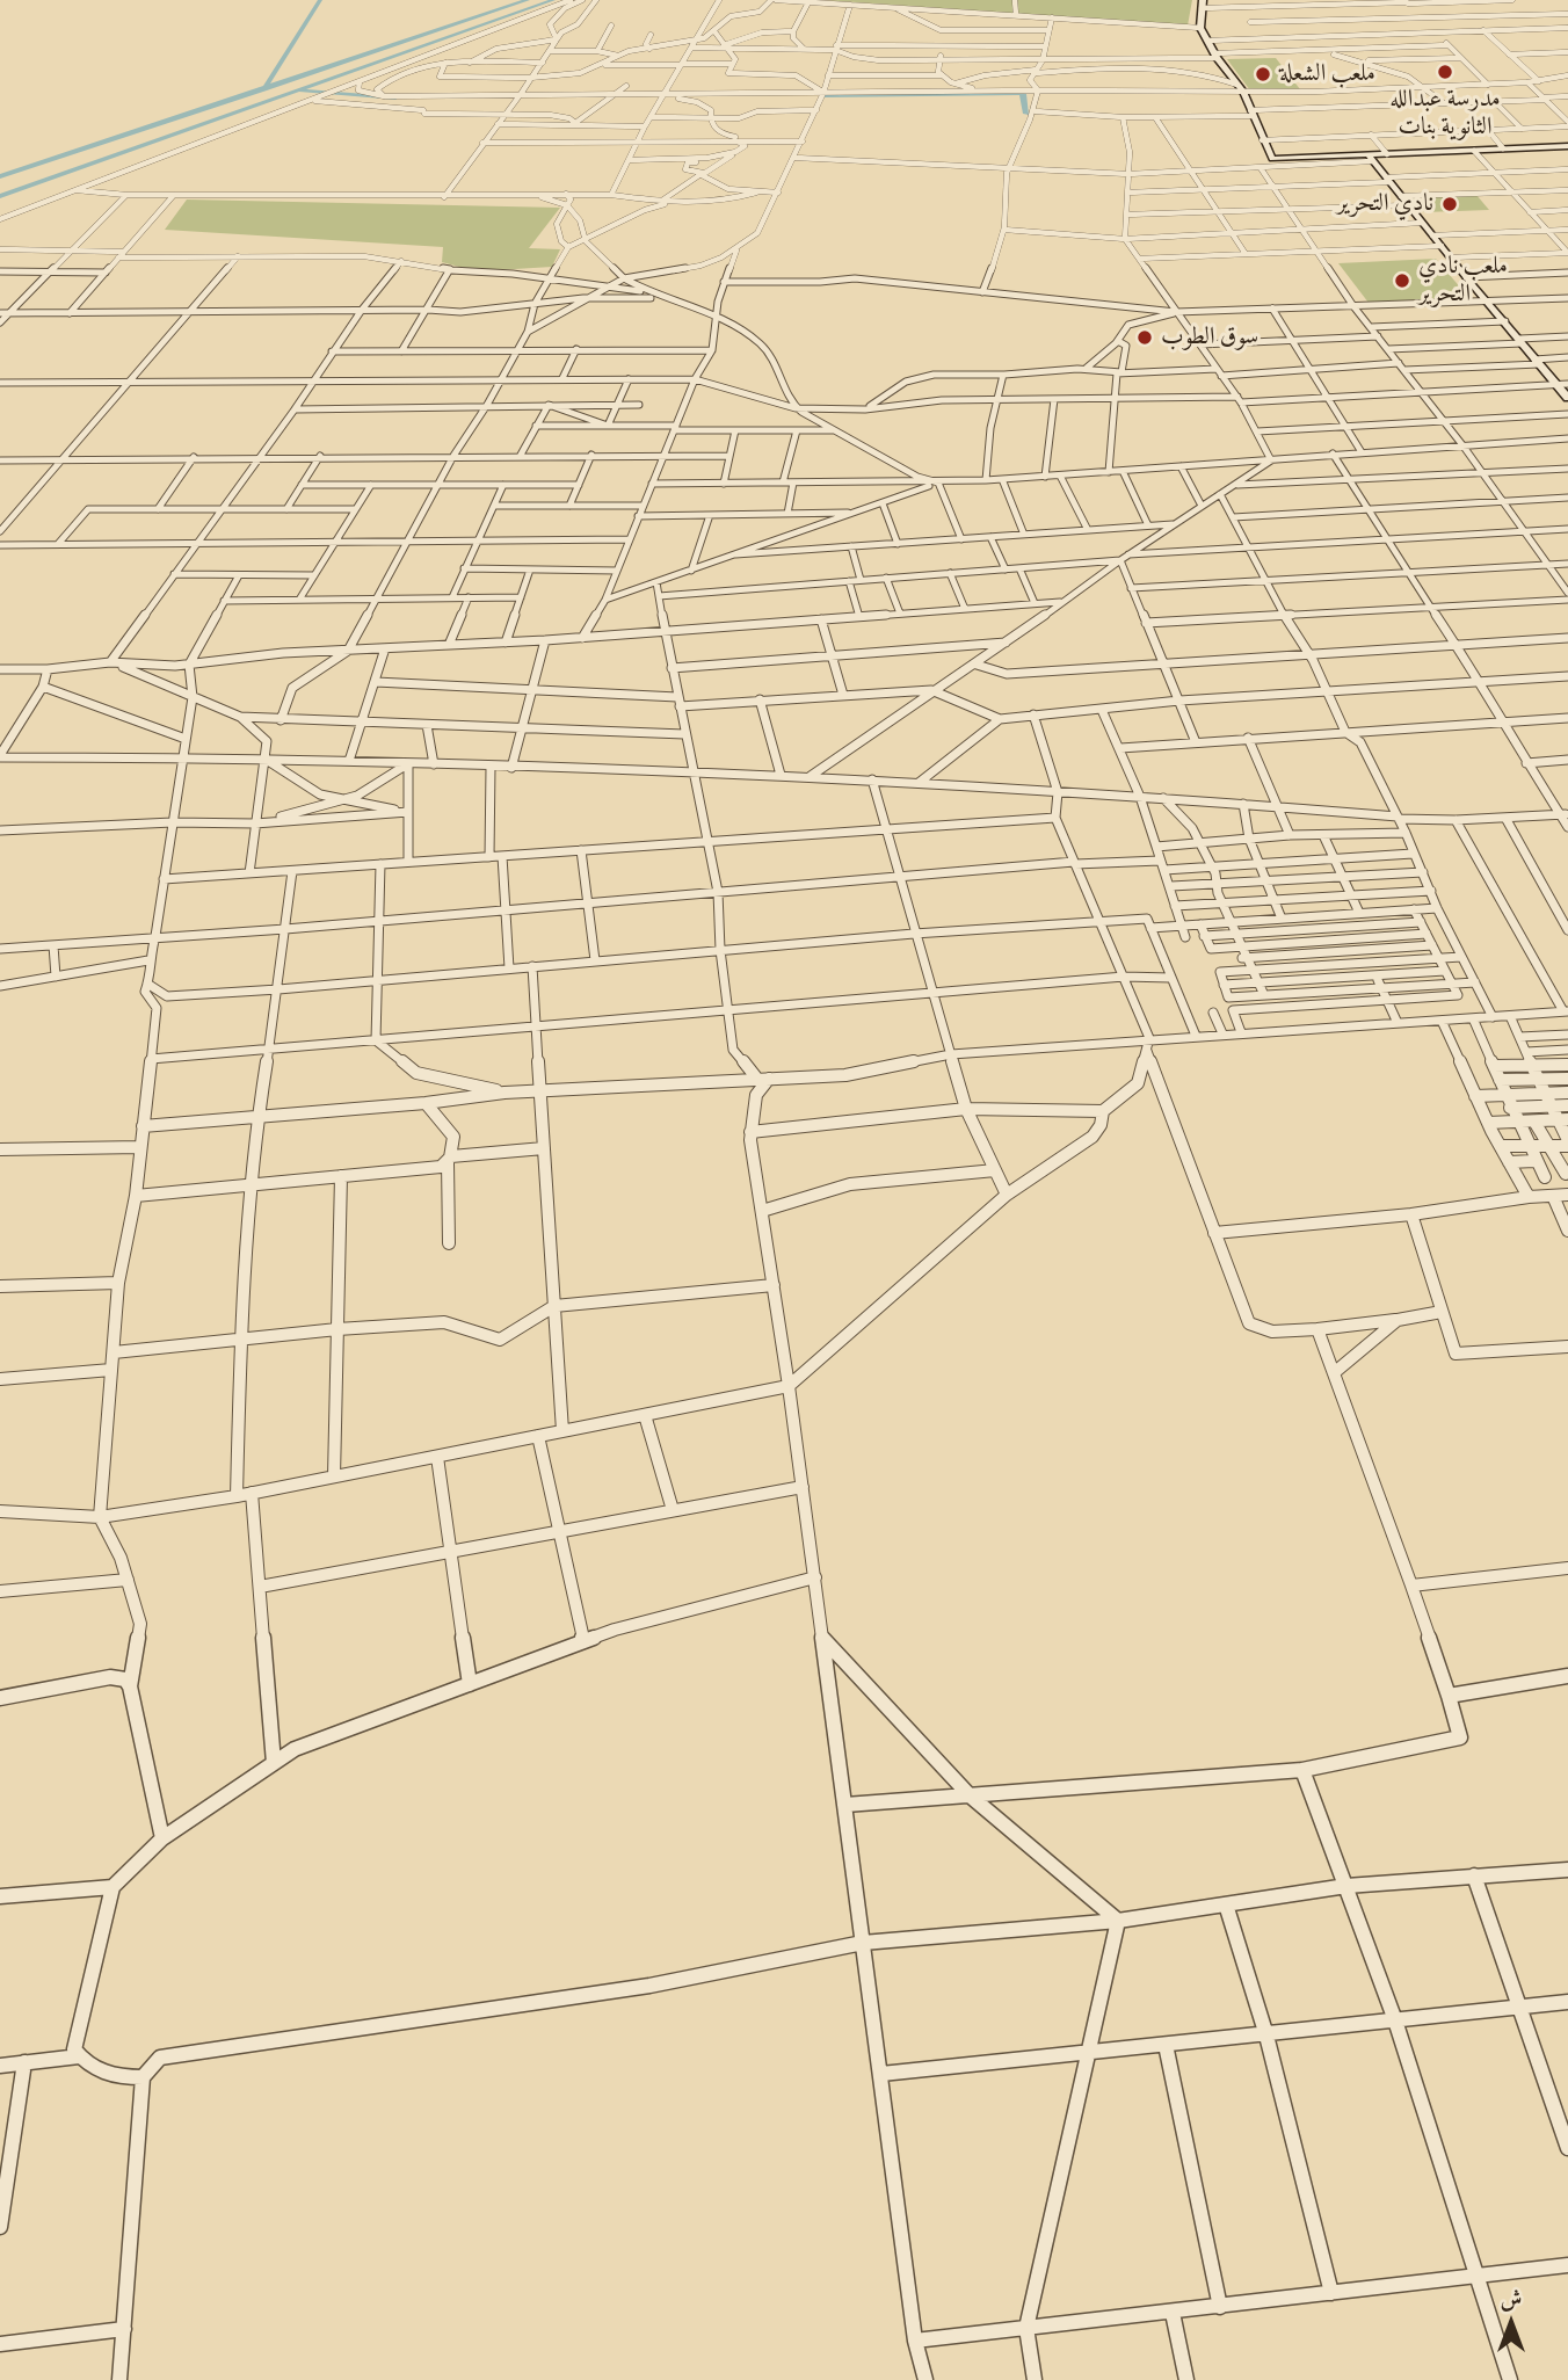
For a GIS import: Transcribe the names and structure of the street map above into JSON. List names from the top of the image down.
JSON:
{
  "places": [
    "مدرسة عبدالله الثانوية بنات",
    "ملعب الشعلة",
    "نادي التحرير",
    "ملعب نادي التحرير",
    "سوق الطوب"
  ],
  "north": "top"
}
